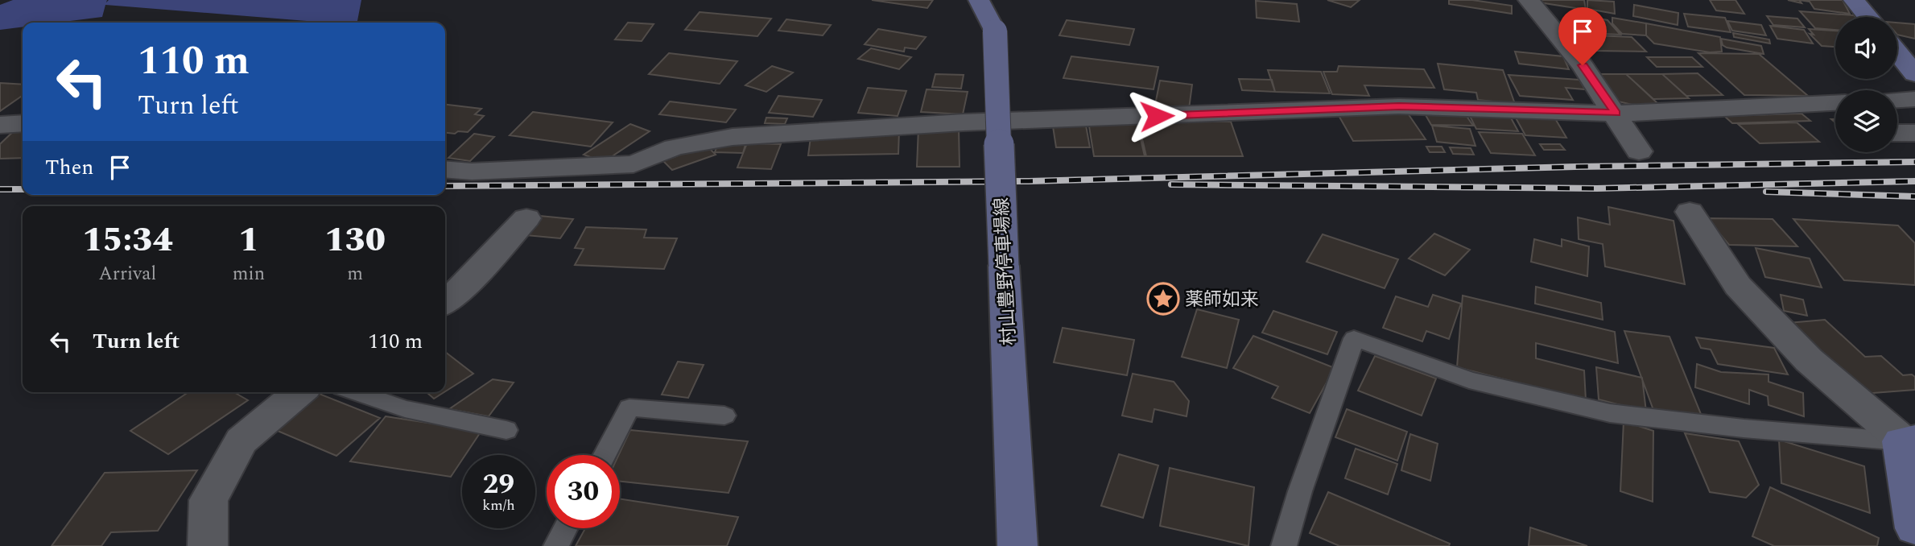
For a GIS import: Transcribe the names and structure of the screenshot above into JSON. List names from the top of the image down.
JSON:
{
  "streets": {
    "main road": ["村山豊野停車場線"]
  },
  "places": {
    "place": ["薬師如来"]
  },
  "page": {
    "turn": ["110 m", "Turn left"],
    "then": "Then",
    "eta": [
      "15:34",
      "Arrival",
      "1",
      "min",
      "130",
      "m"
    ],
    "list": [
      {
        "name": "Turn left",
        "value": "110 m"
      }
    ],
    "speed": "29 km/h",
    "limit": "30"
  }
}
